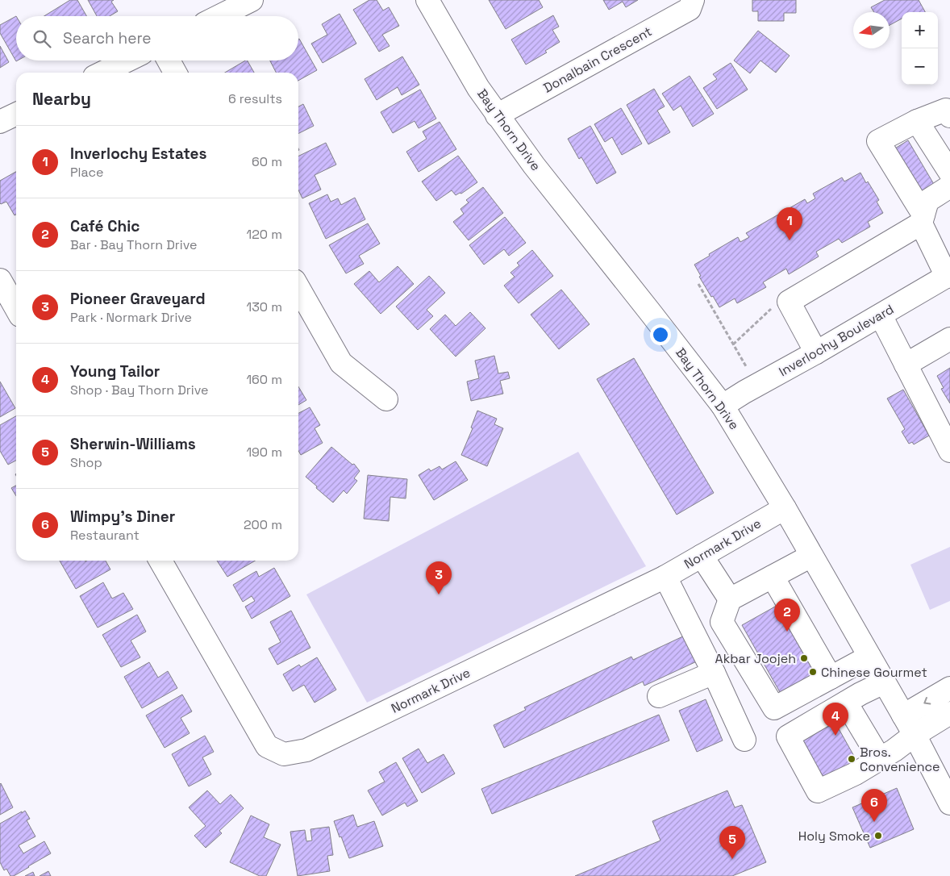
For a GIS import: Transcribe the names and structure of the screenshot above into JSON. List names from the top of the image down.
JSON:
{
  "streets": {
    "street": [
      "Donalbain Crescent",
      "Bay Thorn Drive",
      "Inverlochy Boulevard",
      "Normark Drive"
    ]
  },
  "crossings": [
    ["Donalbain Crescent", "Bay Thorn Drive"],
    ["Bay Thorn Drive", "Inverlochy Boulevard"],
    ["Bay Thorn Drive", "Normark Drive"]
  ],
  "places": [
    "Akbar Joojeh",
    "Chinese Gourmet",
    "Bros. Convenience",
    "Holy Smoke"
  ],
  "north": "left",
  "page": {
    "map_buttons": ["+", "−"],
    "search": "Search here",
    "heading": ["Nearby", "6 results"],
    "list": [
      {
        "mark": "1",
        "name": "Inverlochy Estates",
        "note": "Place",
        "value": "60 m"
      },
      {
        "mark": "2",
        "name": "Café Chic",
        "note": "Bar · Bay Thorn Drive",
        "value": "120 m"
      },
      {
        "mark": "3",
        "name": "Pioneer Graveyard",
        "note": "Park · Normark Drive",
        "value": "130 m"
      },
      {
        "mark": "4",
        "name": "Young Tailor",
        "note": "Shop · Bay Thorn Drive",
        "value": "160 m"
      },
      {
        "mark": "5",
        "name": "Sherwin-Williams",
        "note": "Shop",
        "value": "190 m"
      },
      {
        "mark": "6",
        "name": "Wimpy's Diner",
        "note": "Restaurant",
        "value": "200 m"
      }
    ],
    "pins": [
      "1",
      "3",
      "2",
      "4",
      "6",
      "5"
    ]
  }
}
